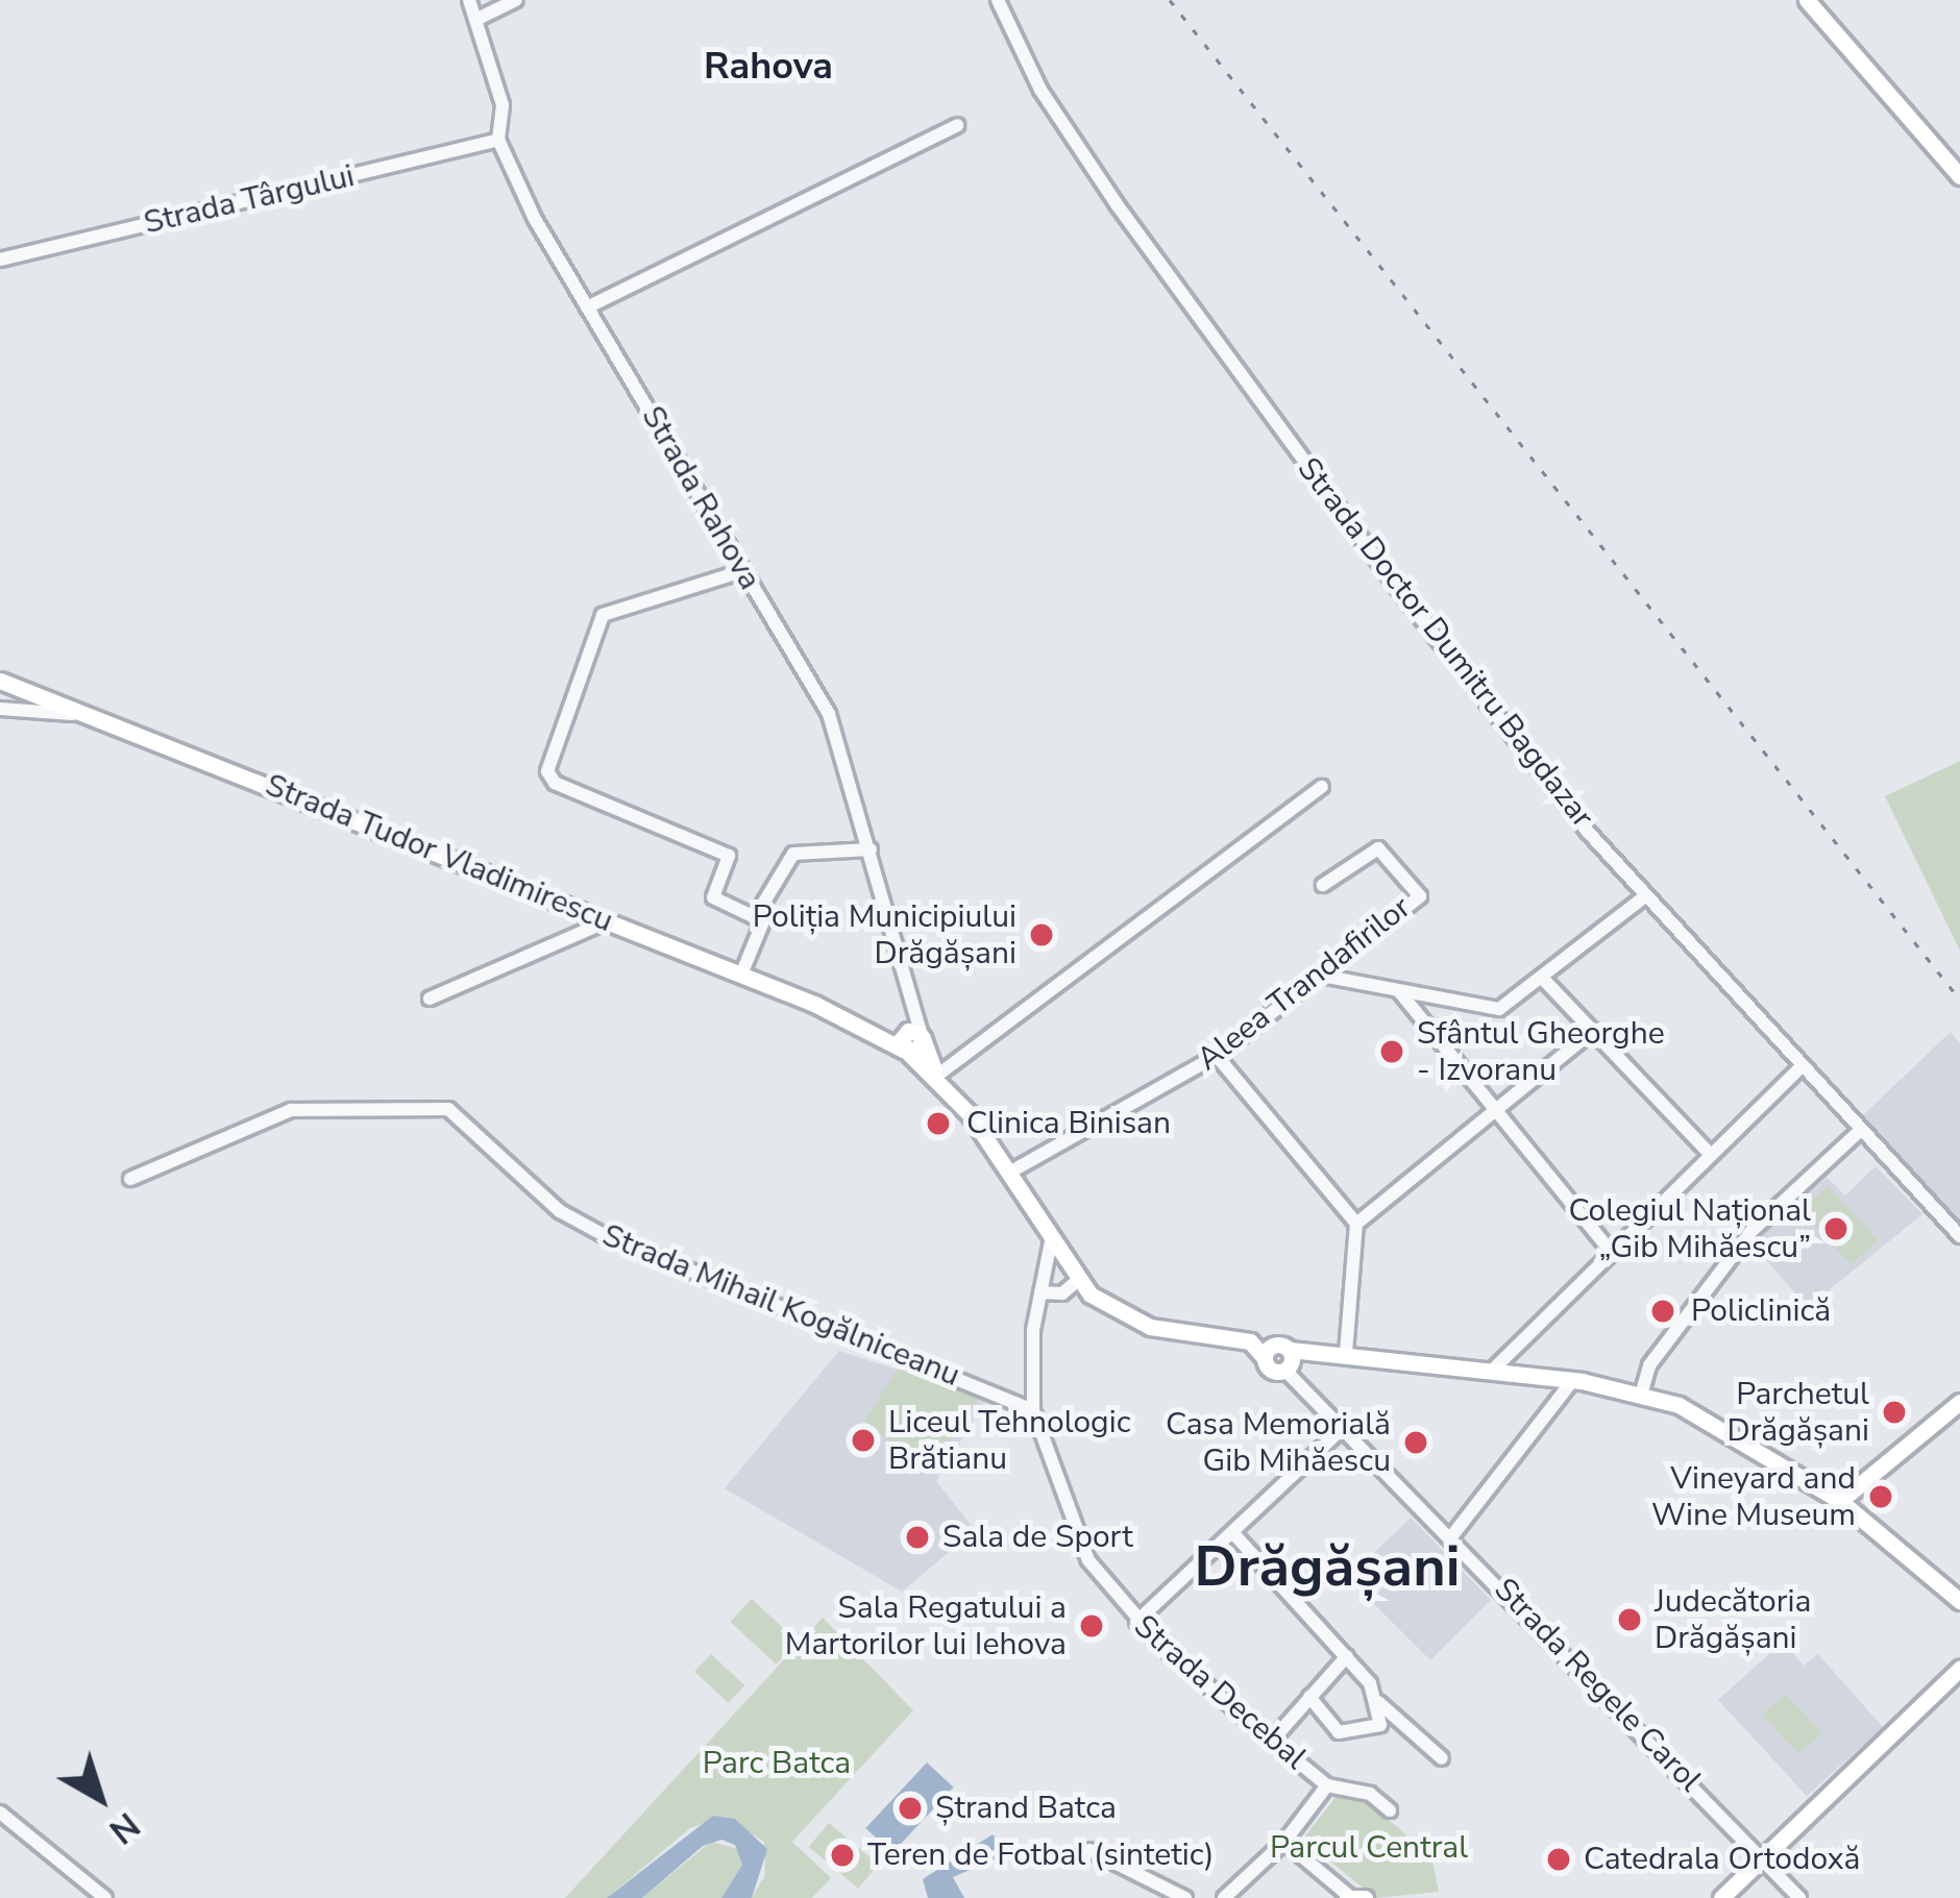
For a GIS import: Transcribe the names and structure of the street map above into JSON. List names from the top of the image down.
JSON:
{
  "streets": {
    "main road": ["Strada Tudor Vladimirescu"],
    "street": [
      "Strada Târgului",
      "Strada Rahova",
      "Strada Doctor Dumitru Bagdazar",
      "Aleea Trandafirilor",
      "Strada Mihail Kogălniceanu",
      "Strada Regele Carol",
      "Strada Decebal"
    ]
  },
  "crossings": [
    ["Strada Târgului", "Strada Rahova"],
    ["Strada Rahova", "Strada Tudor Vladimirescu"],
    ["Strada Mihail Kogălniceanu", "Strada Decebal"]
  ],
  "districts": ["Rahova", "Drăgășani"],
  "parks": ["Parc Batca", "Parcul Central"],
  "places": [
    "Poliția Municipiului Drăgășani",
    "Sfântul Gheorghe - Izvoranu",
    "Clinica Binisan",
    "Colegiul Național „Gib Mihăescu”",
    "Policlinică",
    "Parchetul Drăgășani",
    "Liceul Tehnologic Brătianu",
    "Casa Memorială Gib Mihăescu",
    "Vineyard and Wine Museum",
    "Sala de Sport",
    "Judecătoria Drăgășani",
    "Sala Regatului a Martorilor lui Iehova",
    "Ștrand Batca",
    "Teren de Fotbal (sintetic)",
    "Catedrala Ortodoxă"
  ],
  "north": "bottom right"
}
